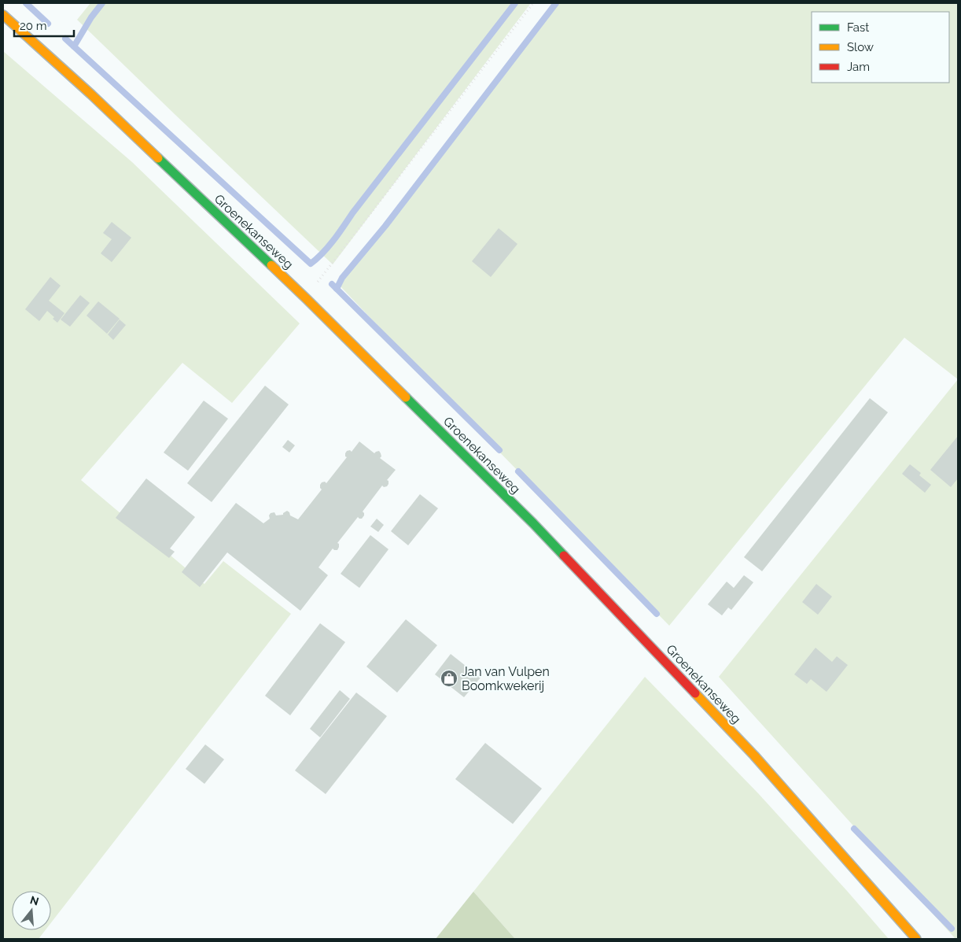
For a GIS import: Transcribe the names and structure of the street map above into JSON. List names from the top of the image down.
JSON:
{
  "streets": {
    "street": ["Groenekanseweg"]
  },
  "places": {
    "shop": ["Jan van Vulpen Boomkwekerij"]
  },
  "legend": ["Fast", "Slow", "Jam"],
  "scale_bar": "20 m",
  "north": "top"
}
